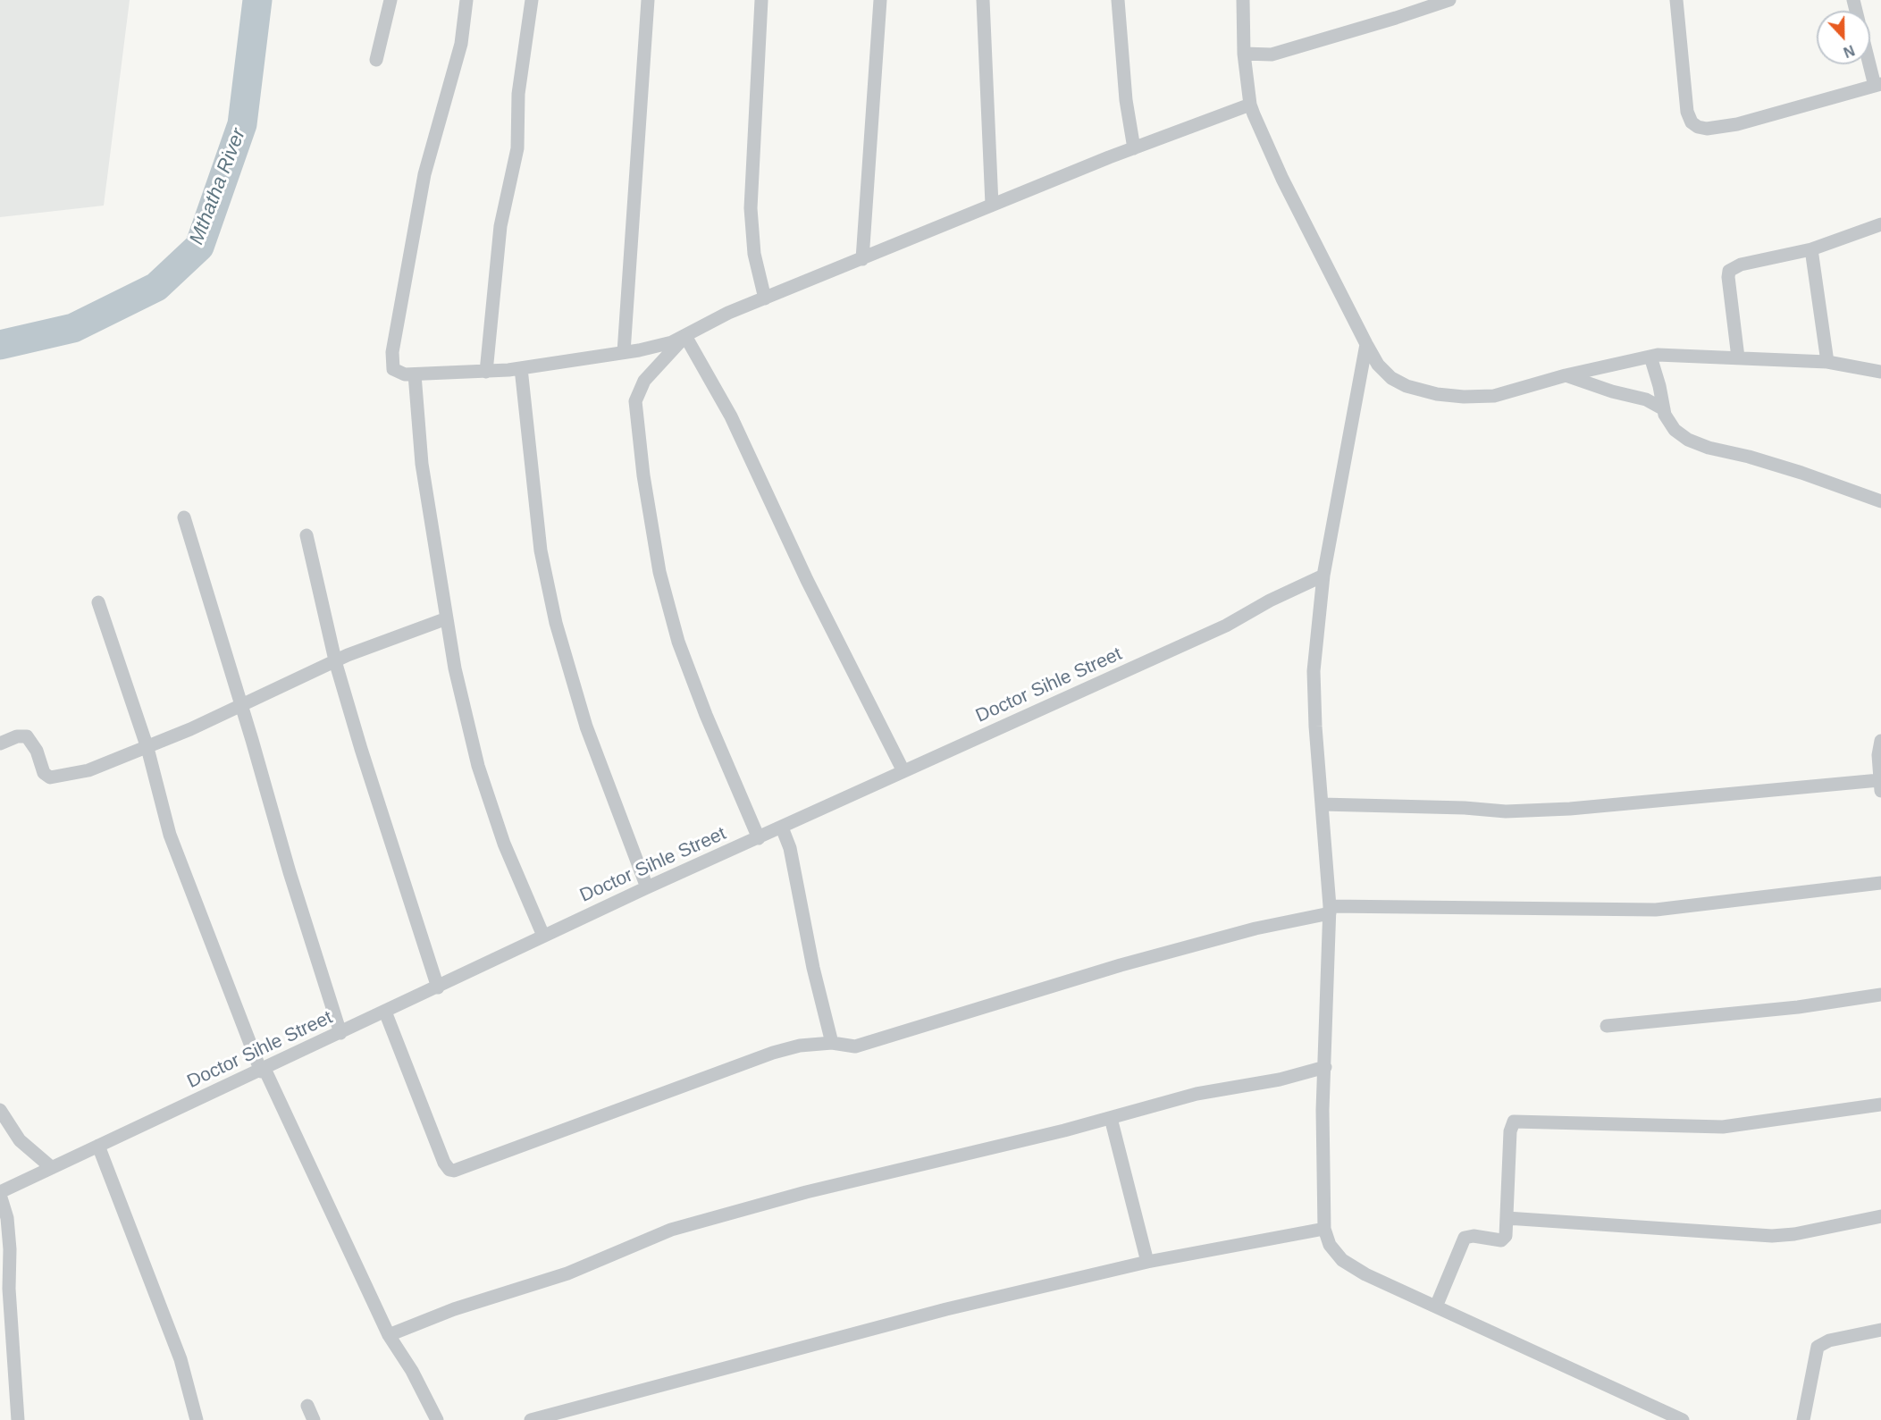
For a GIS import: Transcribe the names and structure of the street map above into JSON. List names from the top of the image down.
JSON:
{
  "streets": {
    "street": ["Doctor Sihle Street"]
  },
  "water": ["Mthatha River"],
  "north": "bottom"
}
